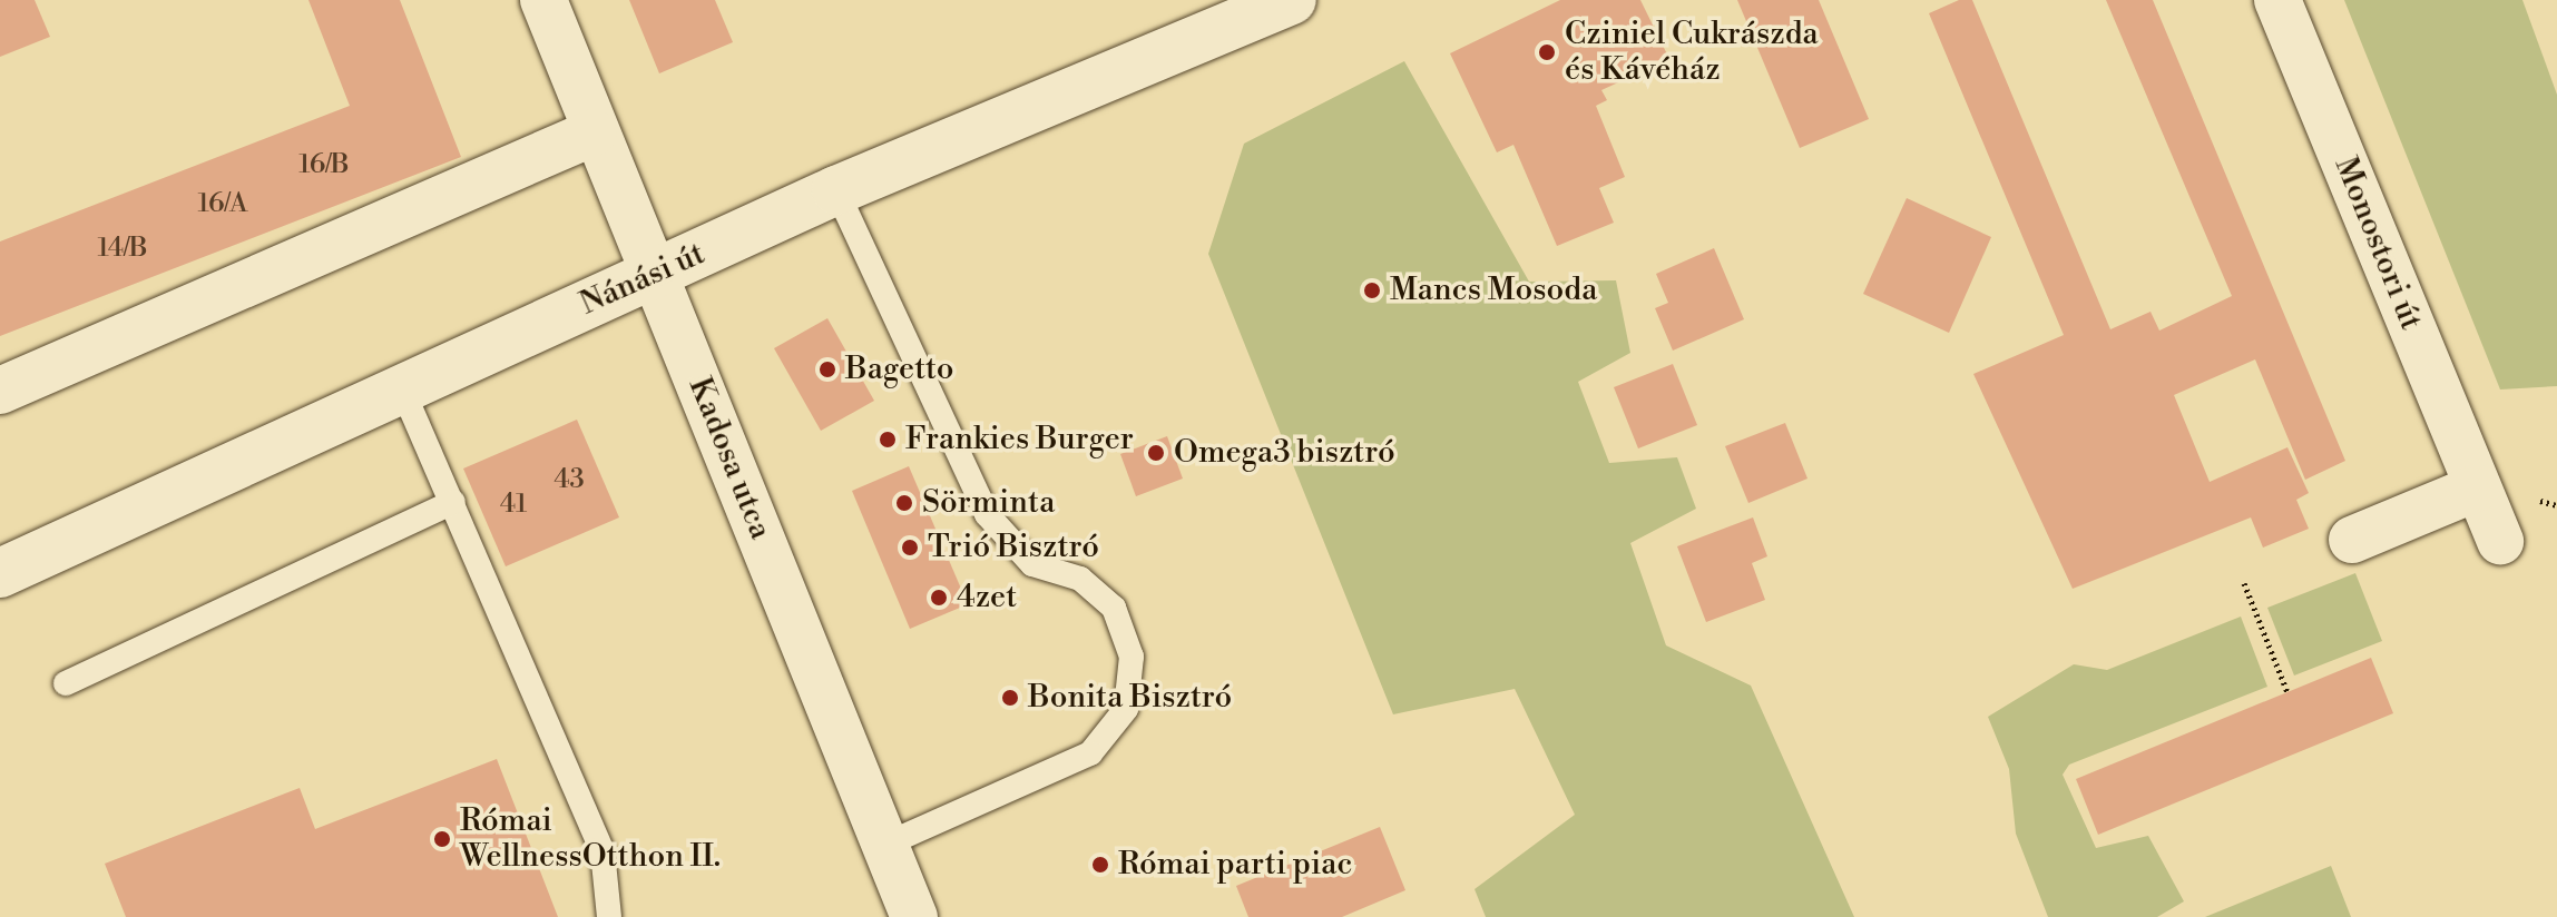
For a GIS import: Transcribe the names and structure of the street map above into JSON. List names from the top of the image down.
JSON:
{
  "streets": {
    "street": ["Monostori út", "Nánási út", "Kadosa utca"]
  },
  "crossings": [
    ["Nánási út", "Kadosa utca"]
  ],
  "places": [
    "Cziniel Cukrászda és Kávéház",
    "Mancs Mosoda",
    "Bagetto",
    "Frankies Burger",
    "Omega3 bisztró",
    "Sörminta",
    "Trió Bisztró",
    "4zet",
    "Bonita Bisztró",
    "Római WellnessOtthon II.",
    "Római parti piac"
  ],
  "house_numbers": [
    "16/B",
    "16/A",
    "14/B",
    "43",
    "41"
  ]
}
